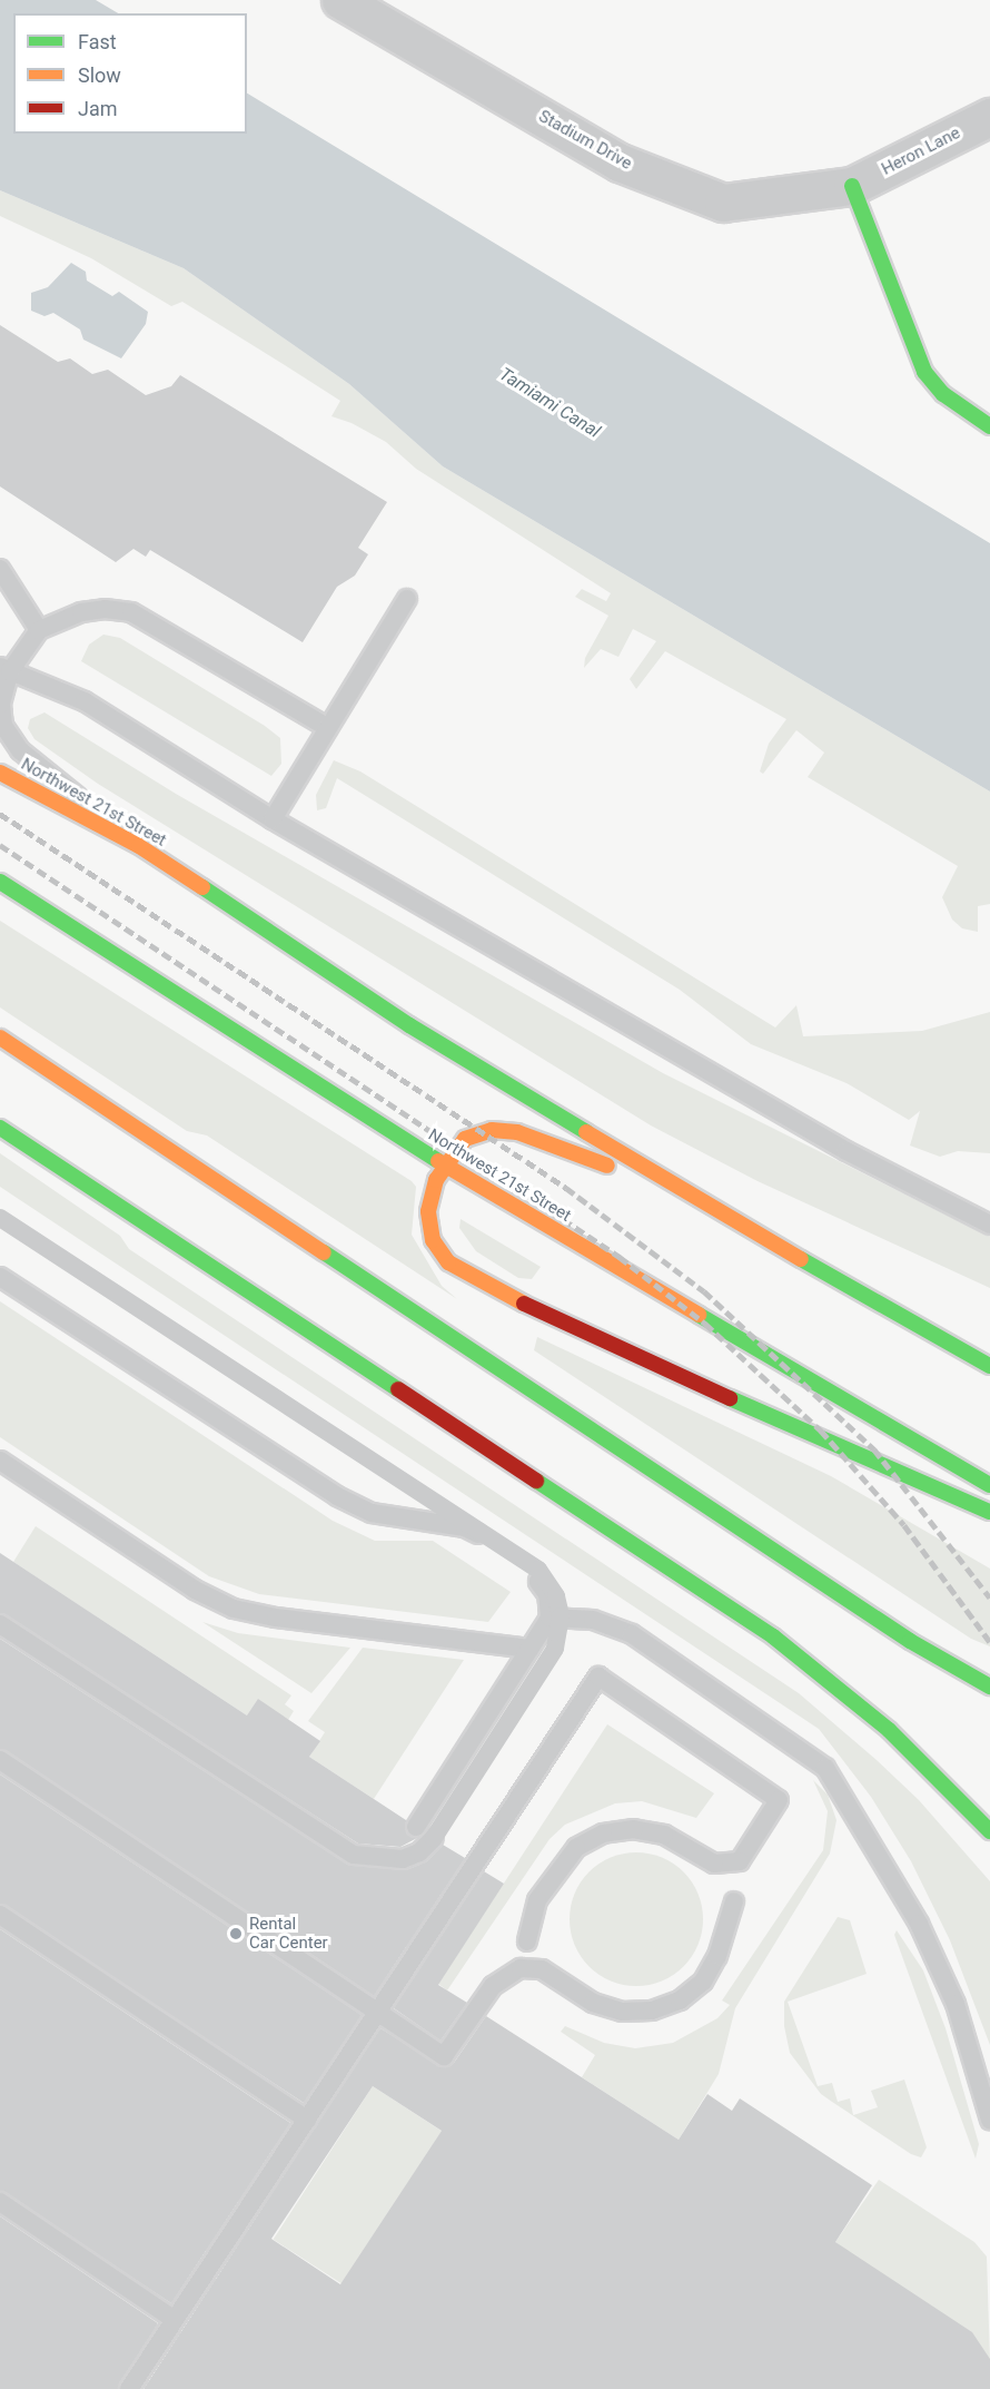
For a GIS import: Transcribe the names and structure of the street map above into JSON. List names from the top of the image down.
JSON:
{
  "streets": {
    "main road": ["Northwest 21st Street"],
    "street": ["Stadium Drive", "Heron Lane"]
  },
  "crossings": [
    ["Stadium Drive", "Heron Lane"]
  ],
  "water": ["Tamiami Canal"],
  "places": ["Rental Car Center"],
  "legend": ["Fast", "Slow", "Jam"]
}
